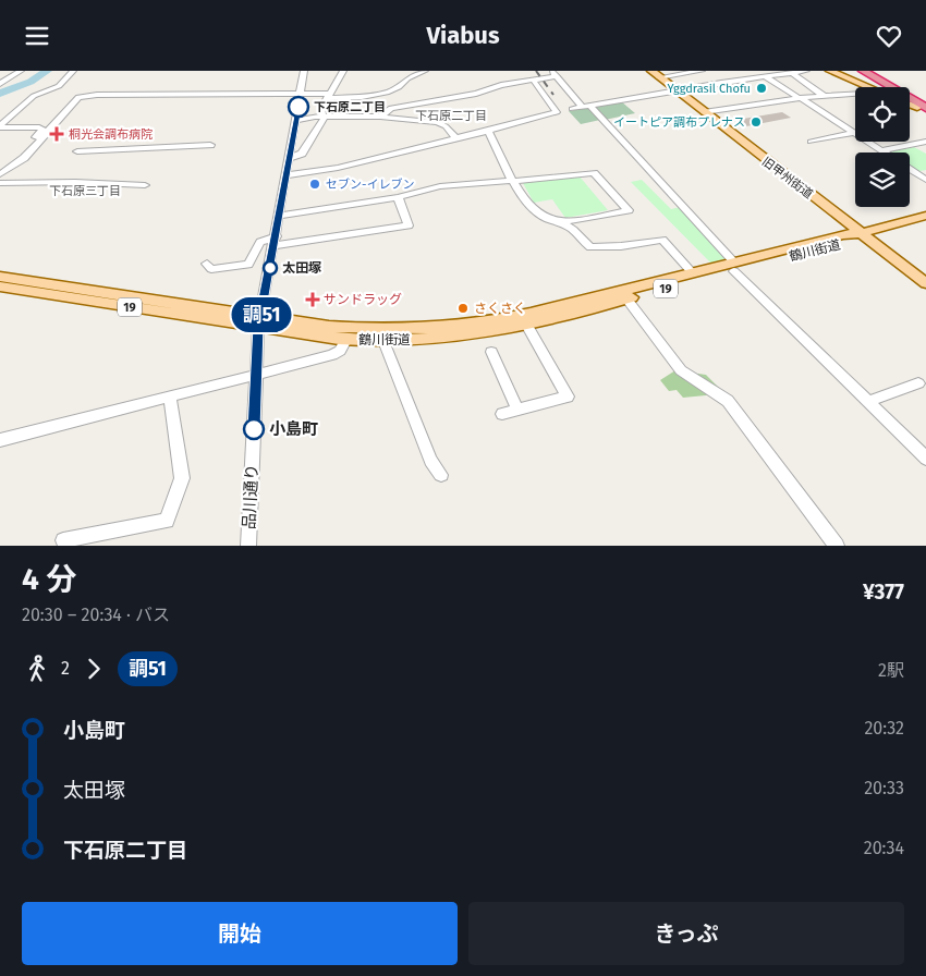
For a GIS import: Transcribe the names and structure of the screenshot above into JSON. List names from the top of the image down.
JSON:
{
  "streets": {
    "main road": ["旧甲州街道", "鶴川街道", "19"],
    "street": ["品川通り"]
  },
  "crossings": [
    ["旧甲州街道", "鶴川街道"],
    ["旧甲州街道", "19"],
    ["鶴川街道", "19"],
    ["鶴川街道", "品川通り"]
  ],
  "districts": ["下石原二丁目", "下石原三丁目"],
  "places": {
    "other": [
      "Yggdrasil Chofu",
      "下石原二丁目",
      "イートピア調布プレナス",
      "セブン-イレブン",
      "太田塚",
      "さくさく",
      "小島町"
    ],
    "health": ["桐光会調布病院", "サンドラッグ"]
  },
  "lines": ["bus line 調51"],
  "page": {
    "header": "Viabus",
    "on_map": "調51",
    "heading": ["4 分", "20:30 – 20:34 · バス", "¥377"],
    "legs": ["2", "調51", "2駅"],
    "list": [
      {
        "name": "小島町",
        "value": "20:32"
      },
      {
        "name": "太田塚",
        "value": "20:33"
      },
      {
        "name": "下石原二丁目",
        "value": "20:34"
      }
    ],
    "buttons": ["開始", "きっぷ"]
  }
}
